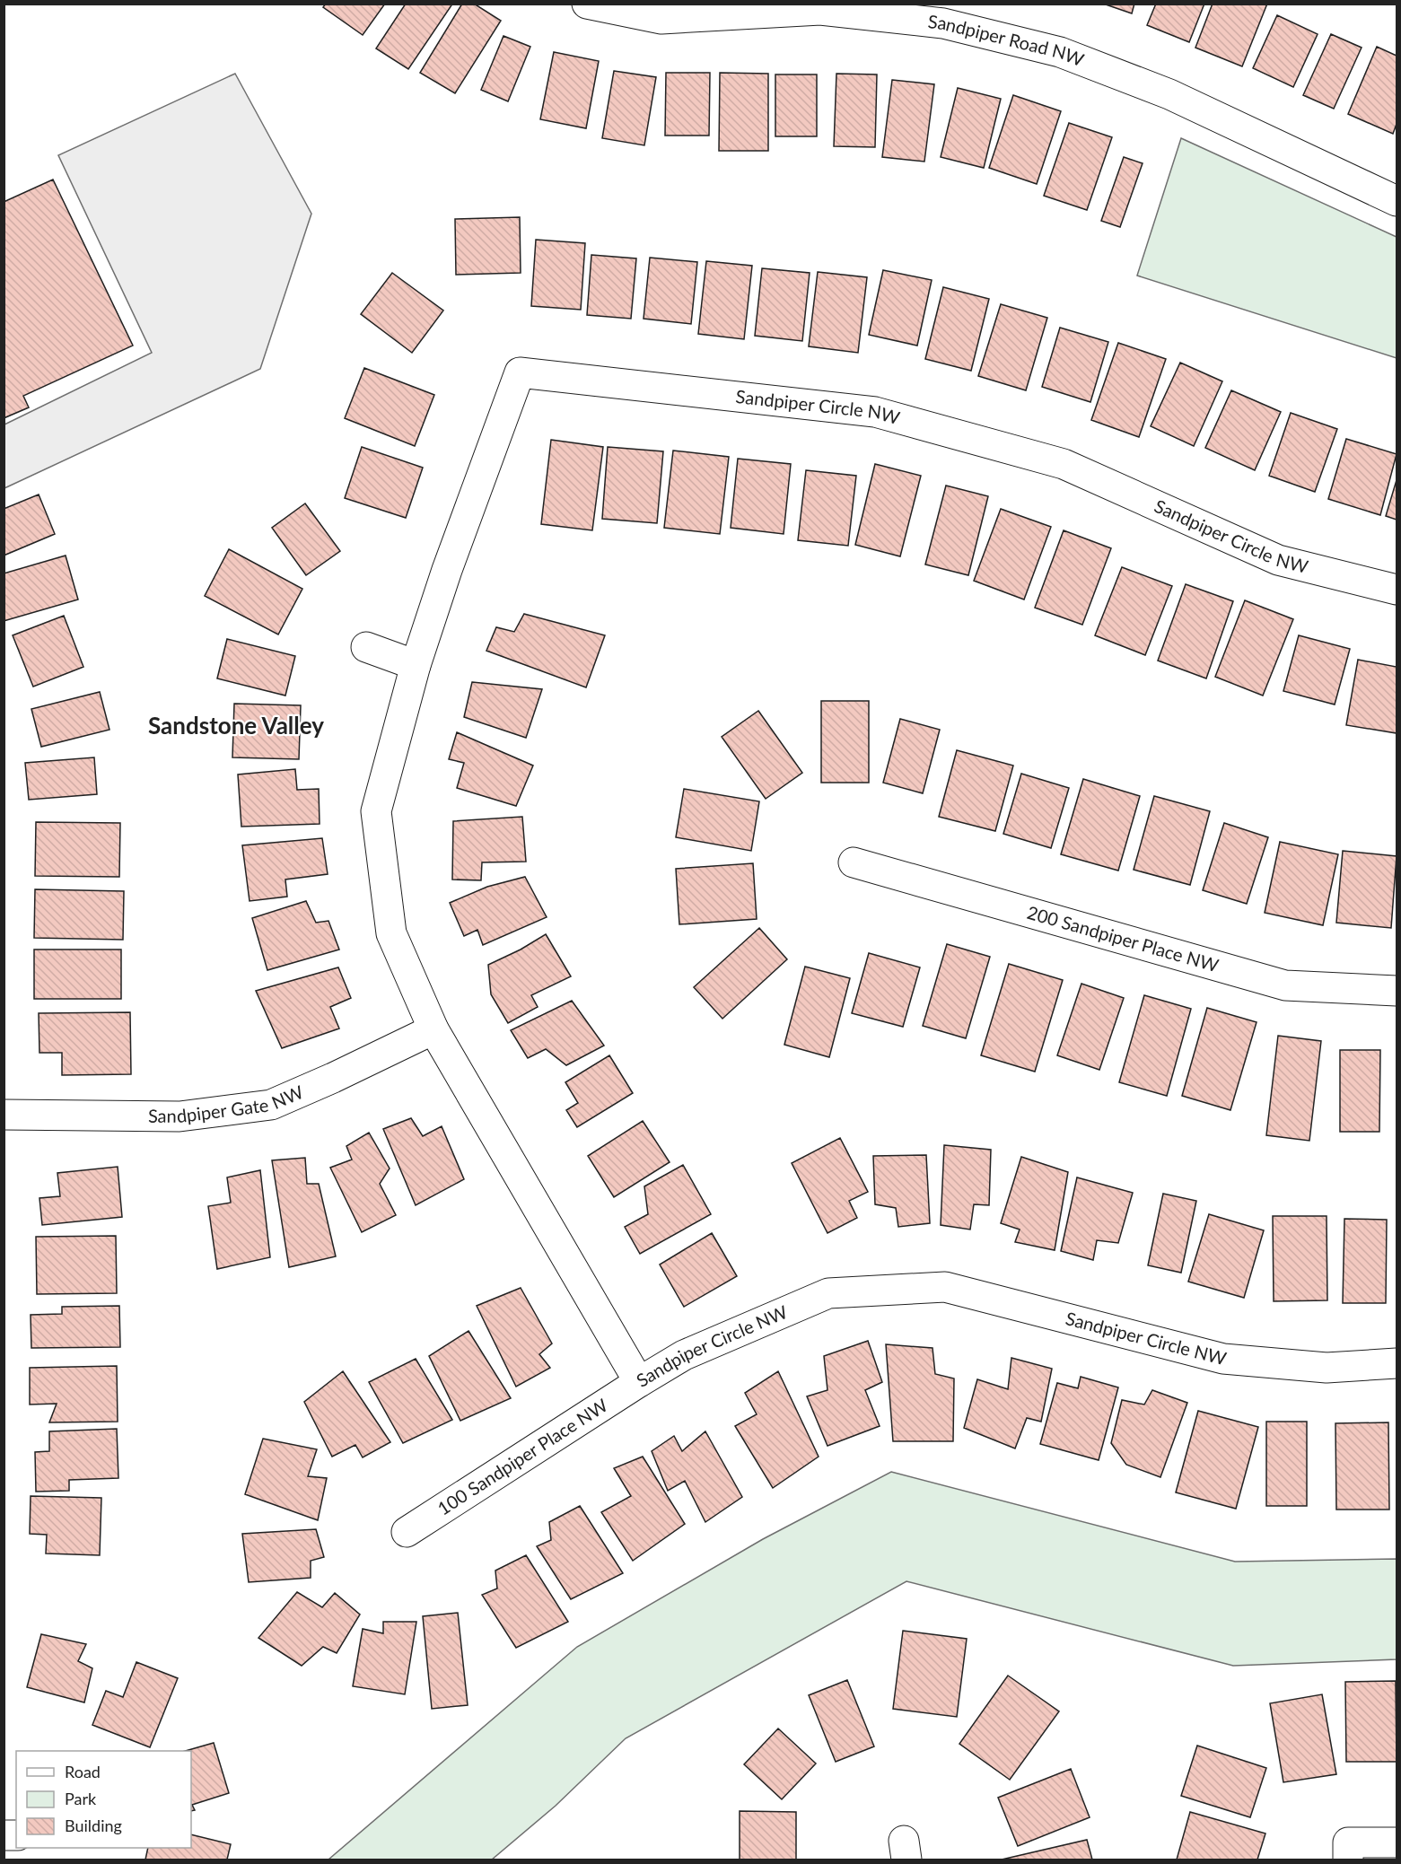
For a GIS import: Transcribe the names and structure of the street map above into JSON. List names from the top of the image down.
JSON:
{
  "streets": {
    "street": [
      "Sandpiper Road NW",
      "Sandpiper Circle NW",
      "200 Sandpiper Place NW",
      "Sandpiper Gate NW",
      "100 Sandpiper Place NW"
    ]
  },
  "crossings": [
    ["Sandpiper Circle NW", "Sandpiper Gate NW"],
    ["Sandpiper Circle NW", "100 Sandpiper Place NW"]
  ],
  "districts": ["Sandstone Valley"],
  "legend": ["Road", "Park", "Building"]
}
